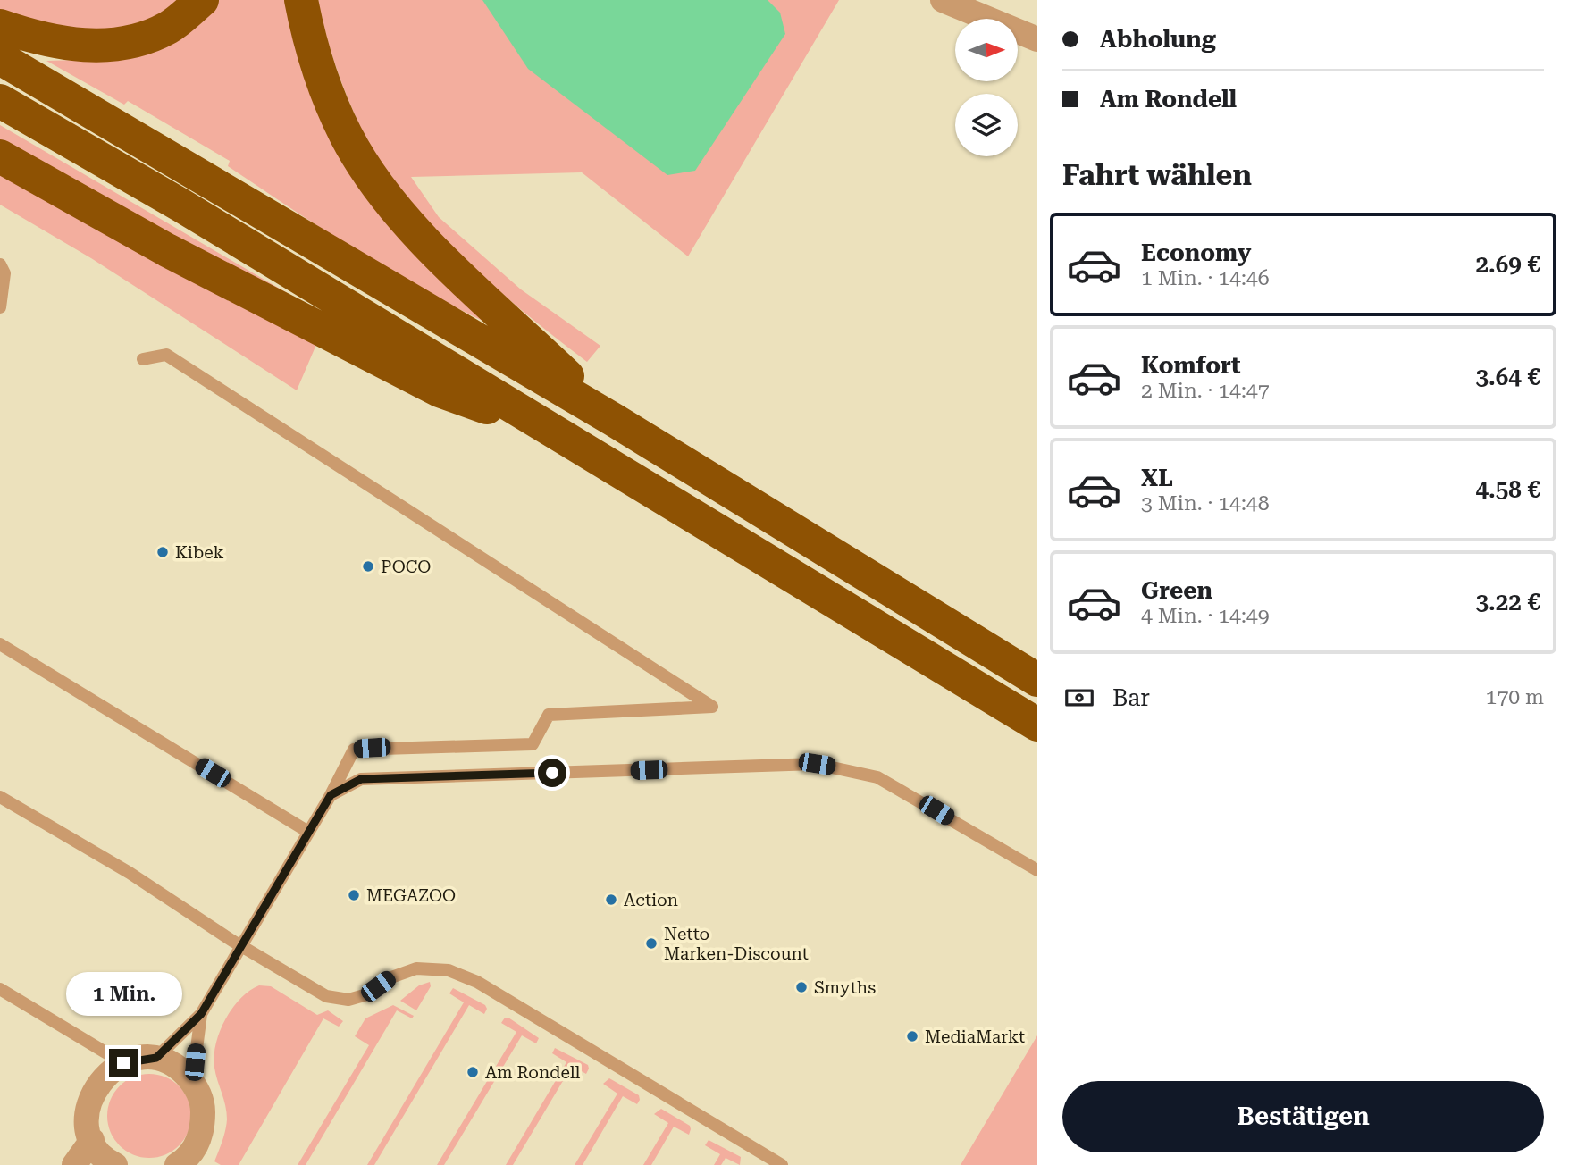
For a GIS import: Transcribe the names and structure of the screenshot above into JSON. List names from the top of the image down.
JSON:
{
  "places": [
    "Kibek",
    "POCO",
    "MEGAZOO",
    "Action",
    "Netto Marken-Discount",
    "Smyths",
    "MediaMarkt",
    "Am Rondell"
  ],
  "north": "right",
  "page": {
    "banner": ["Abholung", "Am Rondell"],
    "heading": "Fahrt wählen",
    "list": [
      {
        "name": "Economy",
        "note": "1 Min. · 14:46",
        "value": "2.69 €"
      },
      {
        "name": "Komfort",
        "note": "2 Min. · 14:47",
        "value": "3.64 €"
      },
      {
        "name": "XL",
        "note": "3 Min. · 14:48",
        "value": "4.58 €"
      },
      {
        "name": "Green",
        "note": "4 Min. · 14:49",
        "value": "3.22 €"
      }
    ],
    "pay": ["Bar", "170 m"],
    "bubble": "1 Min.",
    "buttons": "Bestätigen"
  }
}
